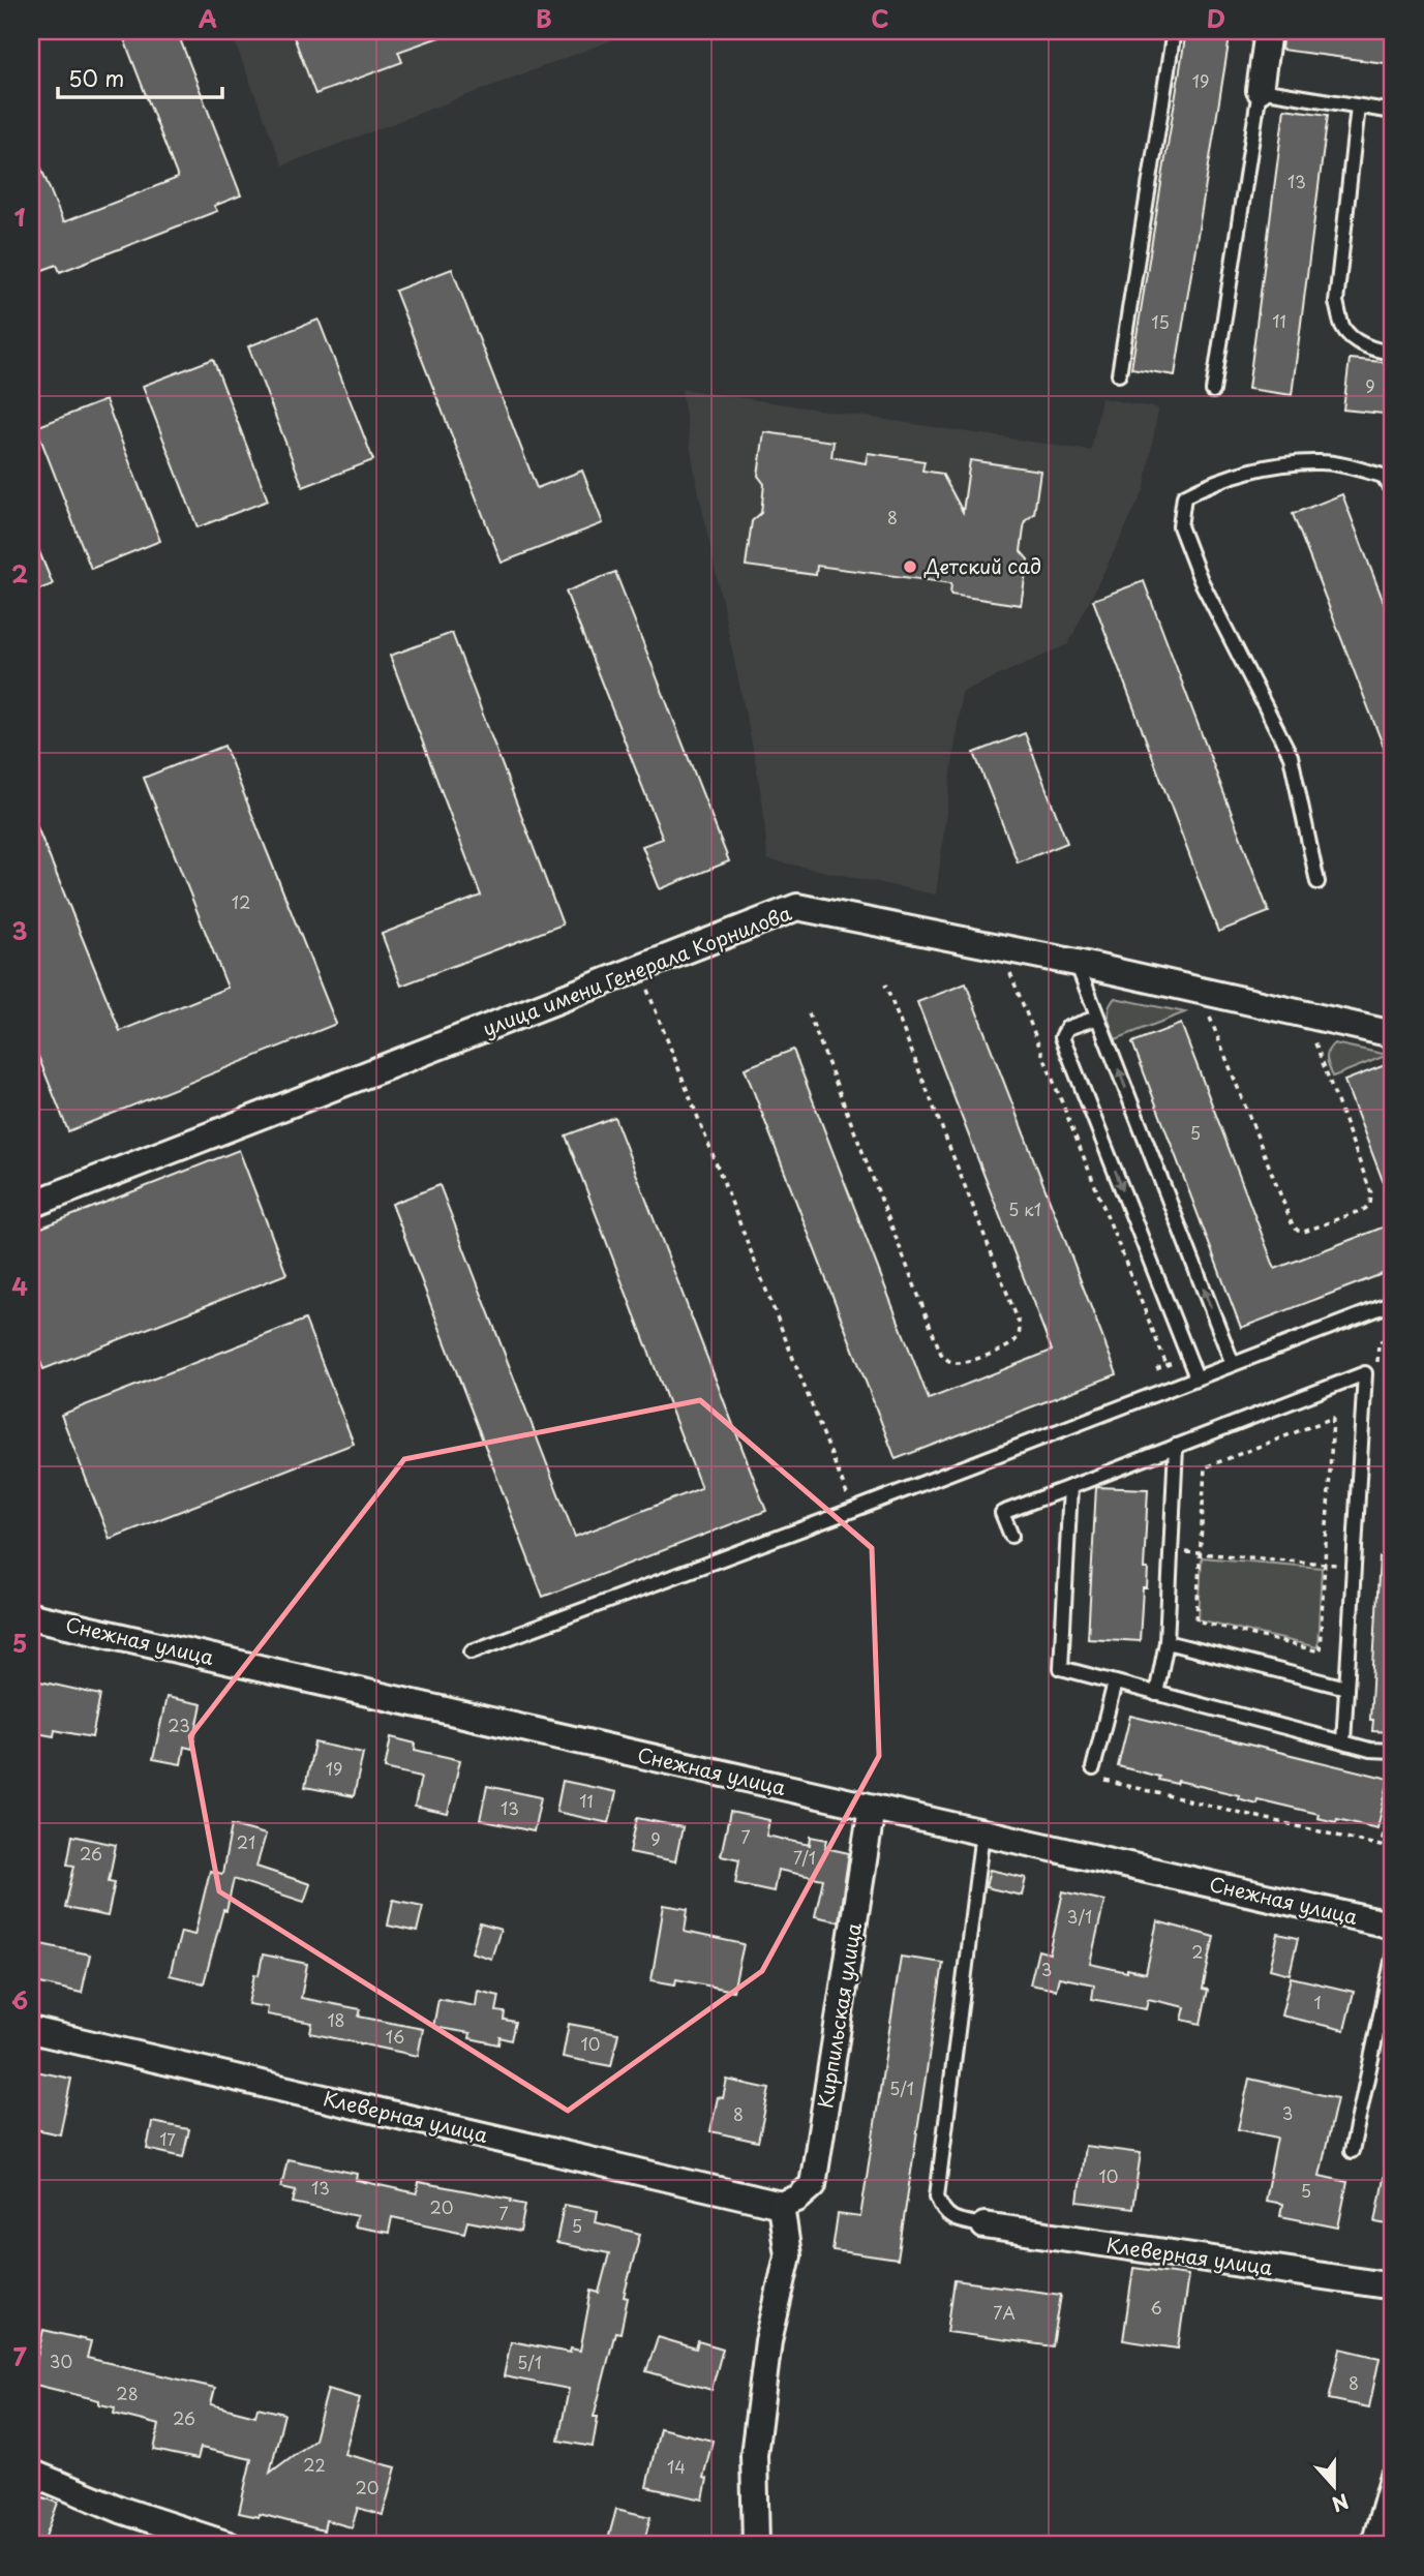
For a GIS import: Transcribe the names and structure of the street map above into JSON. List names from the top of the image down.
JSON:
{
  "streets": {
    "street": [
      "улица имени Генерала Корнилова",
      "Снежная улица",
      "Кирпильская улица",
      "Клеверная улица"
    ]
  },
  "crossings": [
    ["Снежная улица", "Кирпильская улица"],
    ["Кирпильская улица", "Клеверная улица"]
  ],
  "places": ["Детский сад"],
  "house_numbers": [
    "19",
    "13",
    "11",
    "15",
    "9",
    "8",
    "12",
    "5",
    "5 к1",
    "23",
    "19",
    "11",
    "13",
    "7",
    "9",
    "21",
    "26",
    "7/1",
    "3/1",
    "2",
    "3",
    "1",
    "18",
    "16",
    "10",
    "5/1",
    "3",
    "8",
    "17",
    "10",
    "13",
    "5",
    "20",
    "7",
    "5",
    "6",
    "7А",
    "30",
    "5/1",
    "8",
    "28",
    "26",
    "22",
    "14",
    "20"
  ],
  "scale_bar": "50 m",
  "north": "bottom",
  "grid": {
    "columns": [
      "A",
      "B",
      "C",
      "D"
    ],
    "rows": [
      "1",
      "2",
      "3",
      "4",
      "5",
      "6",
      "7"
    ]
  }
}
